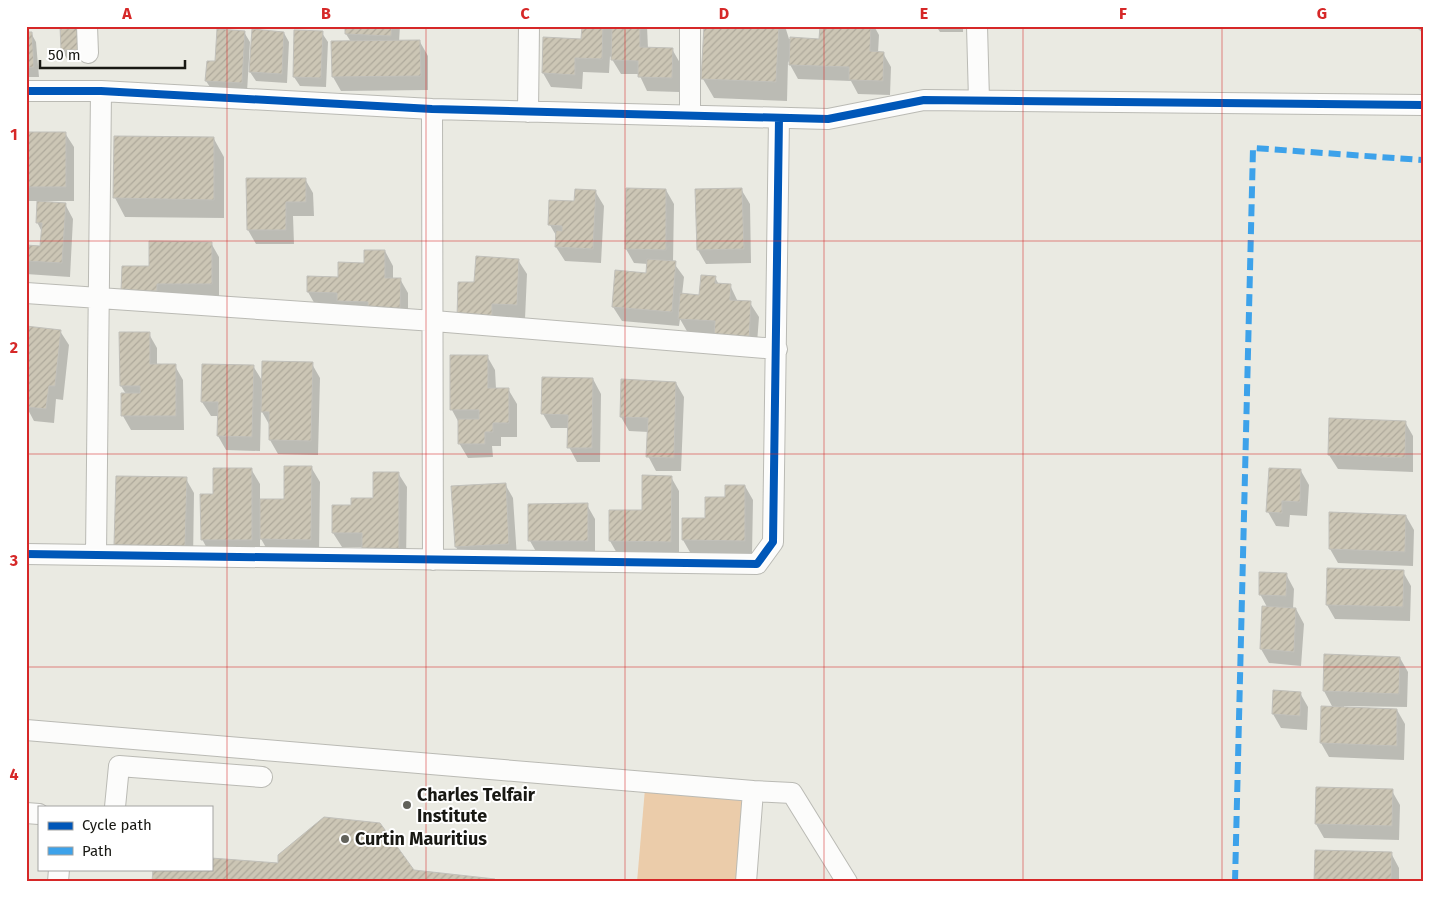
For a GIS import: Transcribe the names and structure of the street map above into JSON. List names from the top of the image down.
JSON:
{
  "places": ["Charles Telfair Institute", "Curtin Mauritius"],
  "legend": ["Cycle path", "Path"],
  "scale_bar": "50 m",
  "grid": {
    "columns": [
      "A",
      "B",
      "C",
      "D",
      "E",
      "F",
      "G"
    ],
    "rows": [
      "1",
      "2",
      "3",
      "4"
    ]
  }
}
